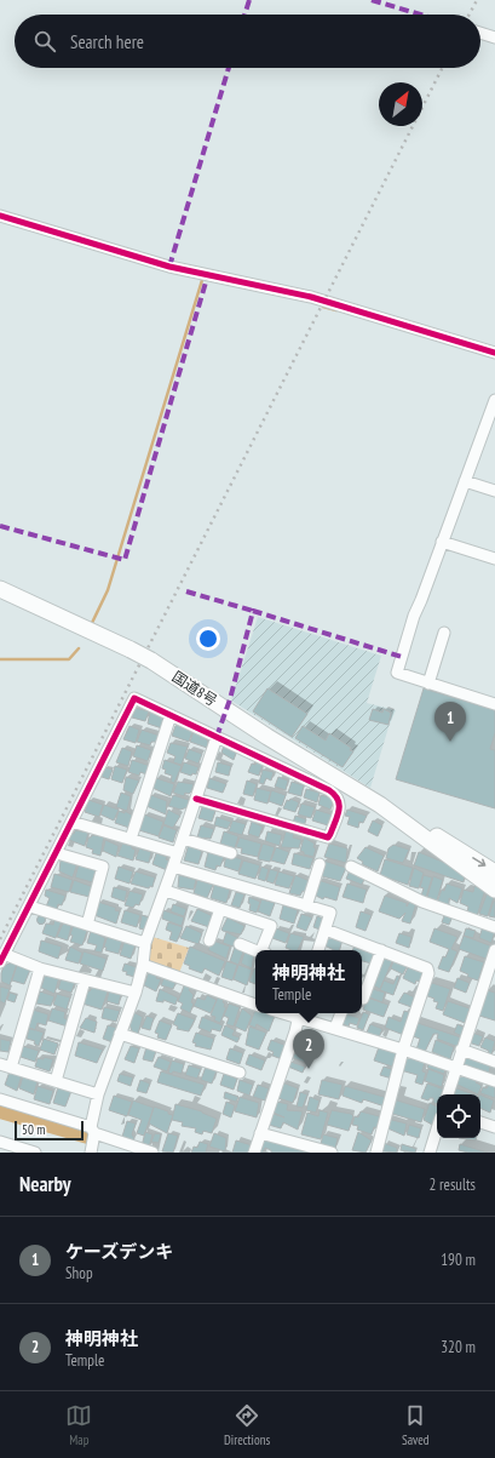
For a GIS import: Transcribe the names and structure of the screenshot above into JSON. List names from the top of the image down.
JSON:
{
  "streets": {
    "highway": ["国道8号"]
  },
  "scale_bar": "50 m",
  "north": "top right",
  "page": {
    "search": "Search here",
    "pins": ["1", "2"],
    "popup": ["神明神社", "Temple"],
    "scale": "50 m",
    "heading": ["Nearby", "2 results"],
    "list": [
      {
        "mark": "1",
        "name": "ケーズデンキ",
        "note": "Shop",
        "value": "190 m"
      },
      {
        "mark": "2",
        "name": "神明神社",
        "note": "Temple",
        "value": "320 m"
      }
    ],
    "nav": ["Map", "Directions", "Saved"]
  }
}
